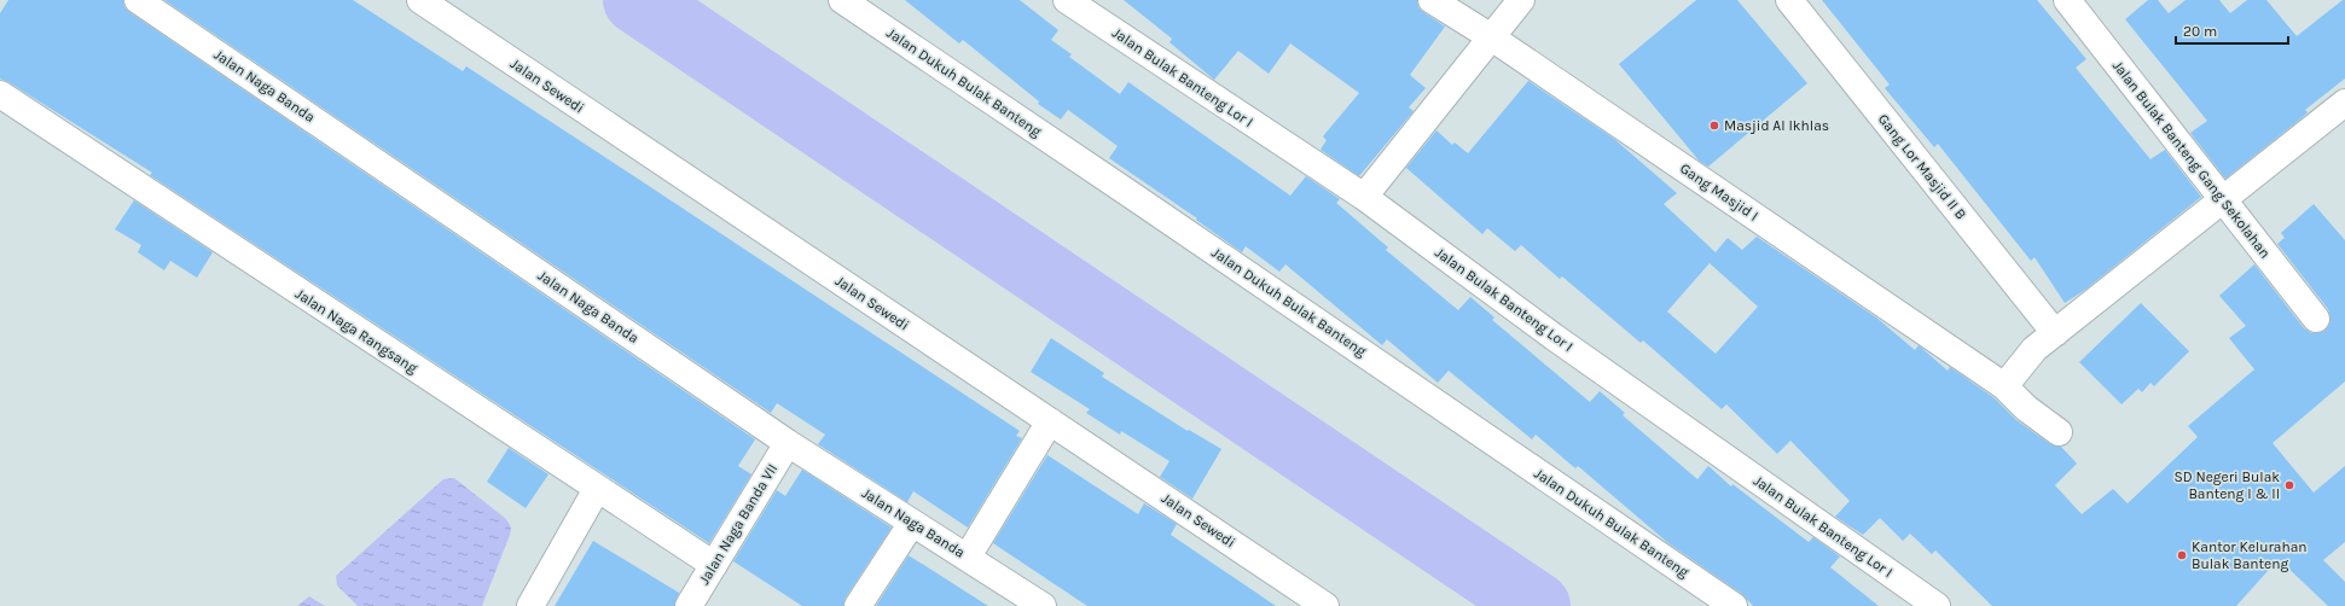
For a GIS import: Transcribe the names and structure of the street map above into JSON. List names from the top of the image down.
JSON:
{
  "streets": {
    "street": [
      "Jalan Bulak Banteng Lor I",
      "Jalan Dukuh Bulak Banteng",
      "Jalan Naga Banda",
      "Jalan Sewedi",
      "Jalan Bulak Banteng Gang Sekolahan",
      "Gang Lor Masjid II B",
      "Gang Masjid I",
      "Jalan Naga Rangsang",
      "Jalan Naga Banda VII"
    ]
  },
  "crossings": [
    ["Jalan Naga Banda", "Jalan Naga Banda VII"],
    ["Jalan Naga Rangsang", "Jalan Naga Banda VII"]
  ],
  "places": ["Masjid Al Ikhlas", "SD Negeri Bulak Banteng I & II", "Kantor Kelurahan Bulak Banteng"],
  "scale_bar": "20 m"
}
